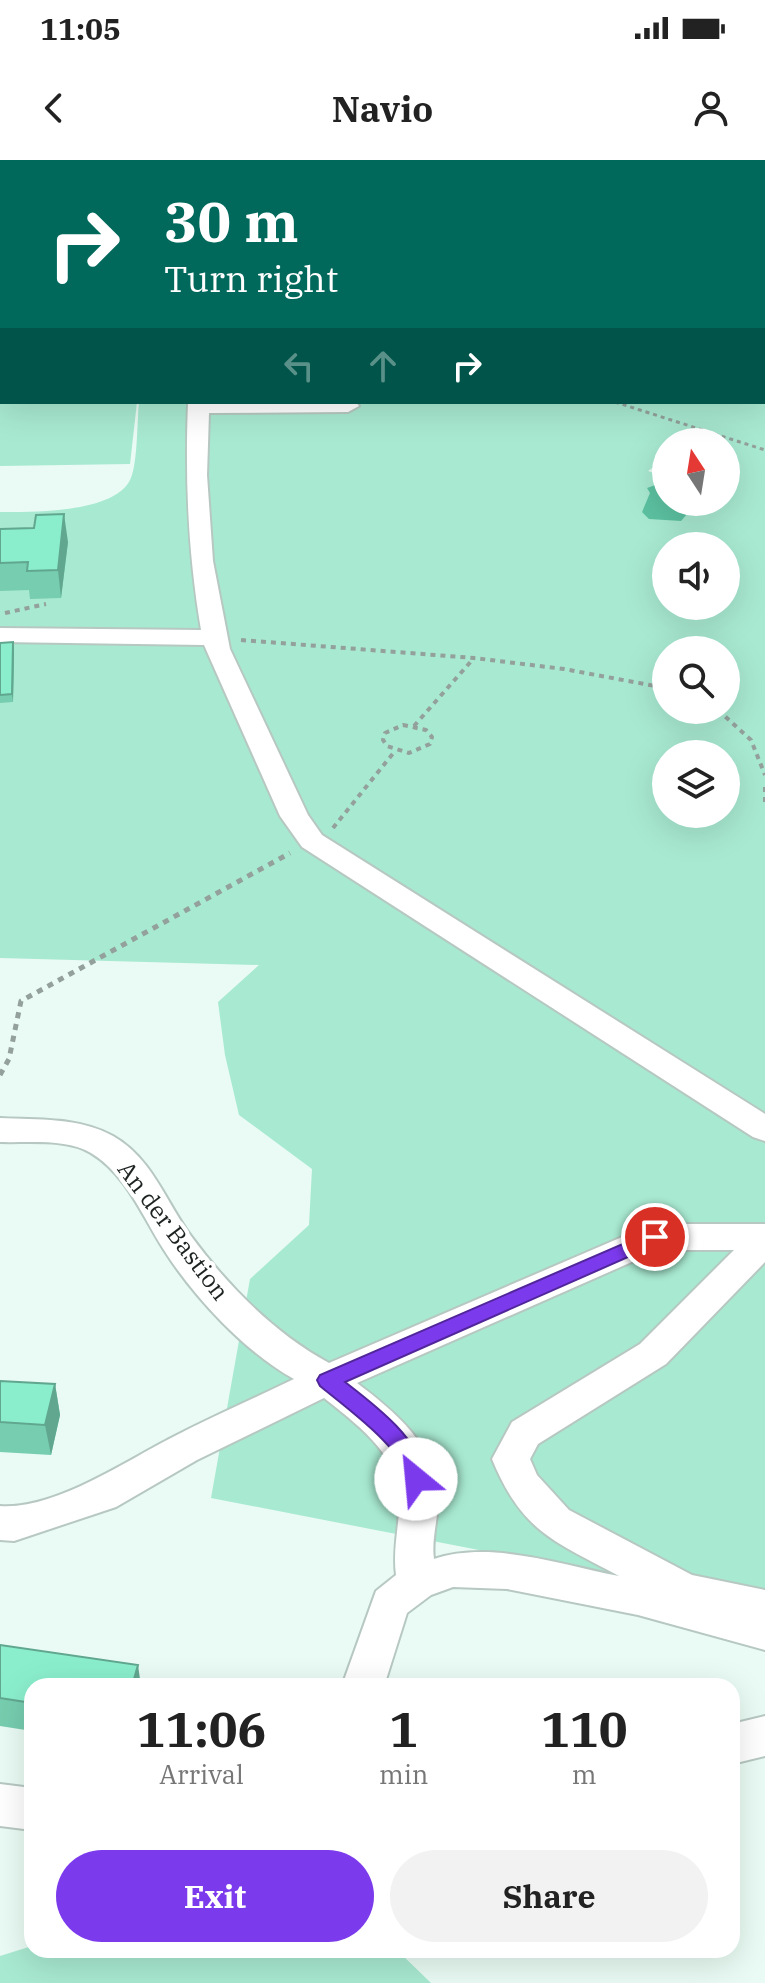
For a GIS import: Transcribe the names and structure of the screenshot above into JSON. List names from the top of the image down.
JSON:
{
  "streets": {
    "street": ["An der Bastion"]
  },
  "north": "top",
  "page": {
    "status": "11:05",
    "header": "Navio",
    "turn": ["30 m", "Turn right"],
    "eta": [
      "11:06",
      "Arrival",
      "1",
      "min",
      "110",
      "m"
    ],
    "buttons": ["Exit", "Share"]
  }
}
